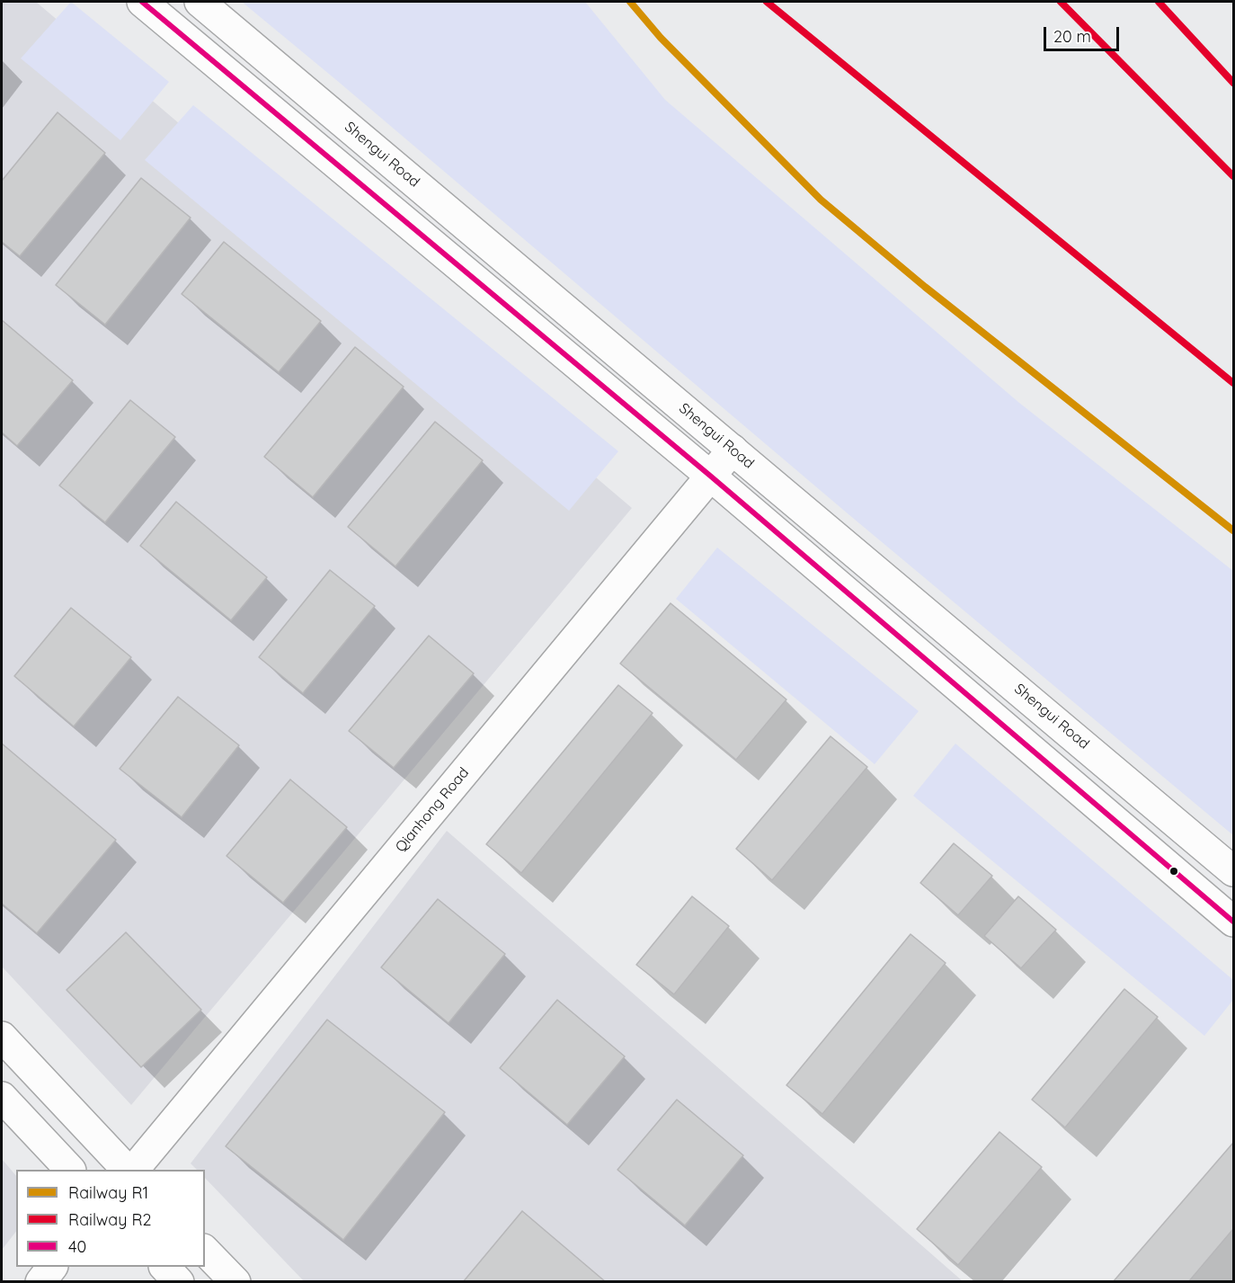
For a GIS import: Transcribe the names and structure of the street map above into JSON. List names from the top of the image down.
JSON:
{
  "streets": {
    "main road": ["Shengui Road", "Qianhong Road"]
  },
  "crossings": [
    ["Shengui Road", "Qianhong Road"]
  ],
  "lines": ["rail line R1", "rail line R2", "transit line 40"],
  "legend": ["Railway R1", "Railway R2", "40"],
  "scale_bar": "20 m"
}
